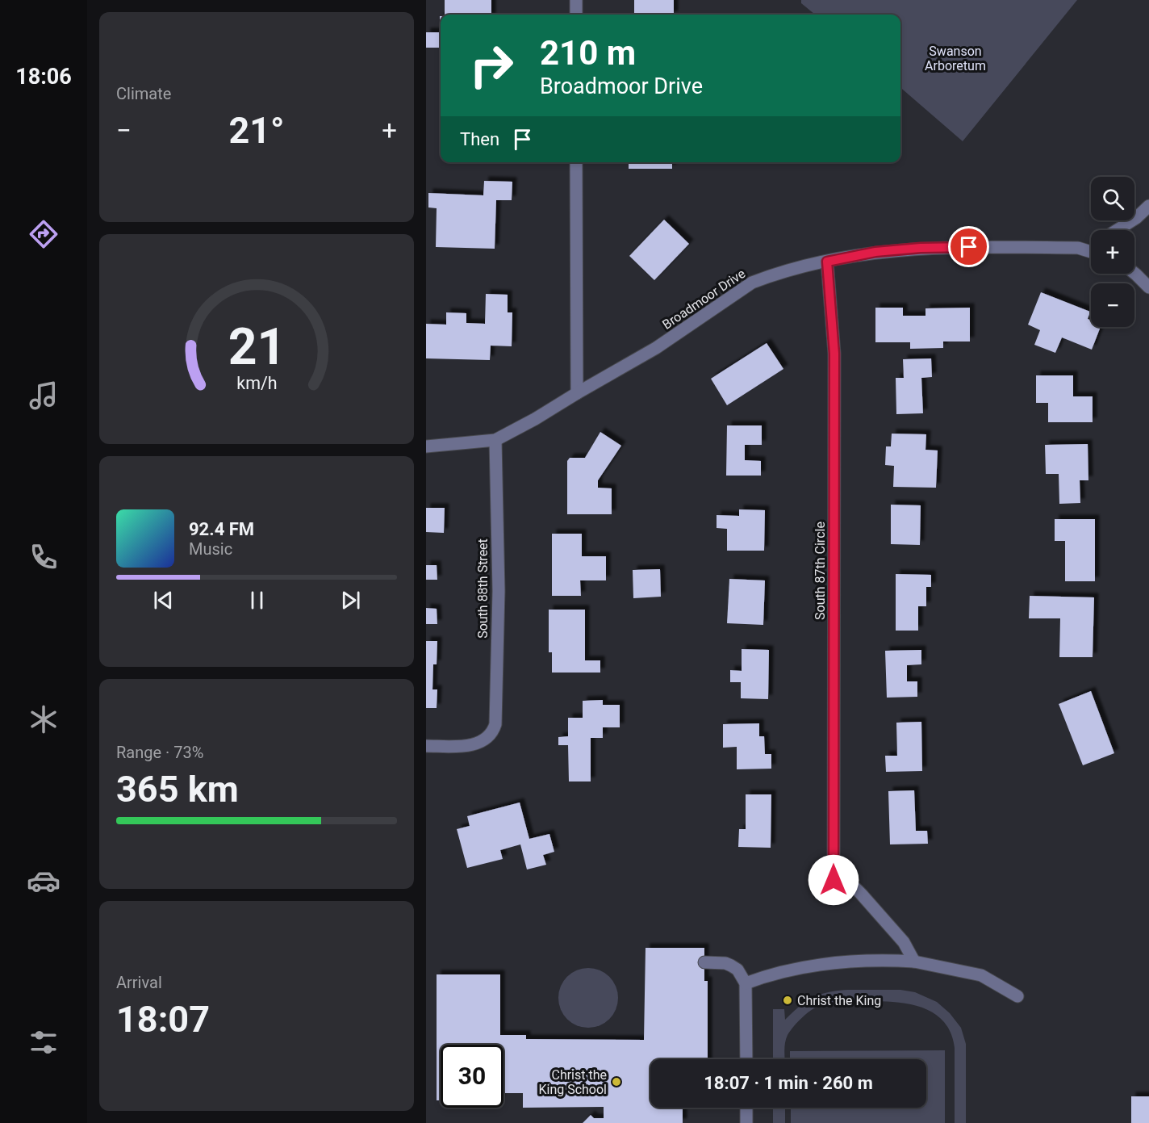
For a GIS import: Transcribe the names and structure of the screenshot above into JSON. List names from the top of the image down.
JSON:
{
  "streets": {
    "street": ["Broadmoor Drive", "South 87th Circle", "South 88th Street"]
  },
  "crossings": [
    ["Broadmoor Drive", "South 87th Circle"],
    ["Broadmoor Drive", "South 88th Street"]
  ],
  "parks": ["Swanson Arboretum"],
  "places": ["Christ the King", "Christ the King School"],
  "page": {
    "tabs": "18:06",
    "tile": [
      "Climate",
      ["Range · 73%", "365 km"],
      ["Arrival", "18:07"]
    ],
    "turn": ["210 m", "Broadmoor Drive"],
    "heat": ["−", "21°", "+"],
    "then": "Then",
    "map_buttons": ["+", "−"],
    "song": ["92.4 FM", "Music"],
    "limit": "30",
    "trip": "18:07 · 1 min · 260 m",
    "gauge": ["21", "km/h"]
  }
}
